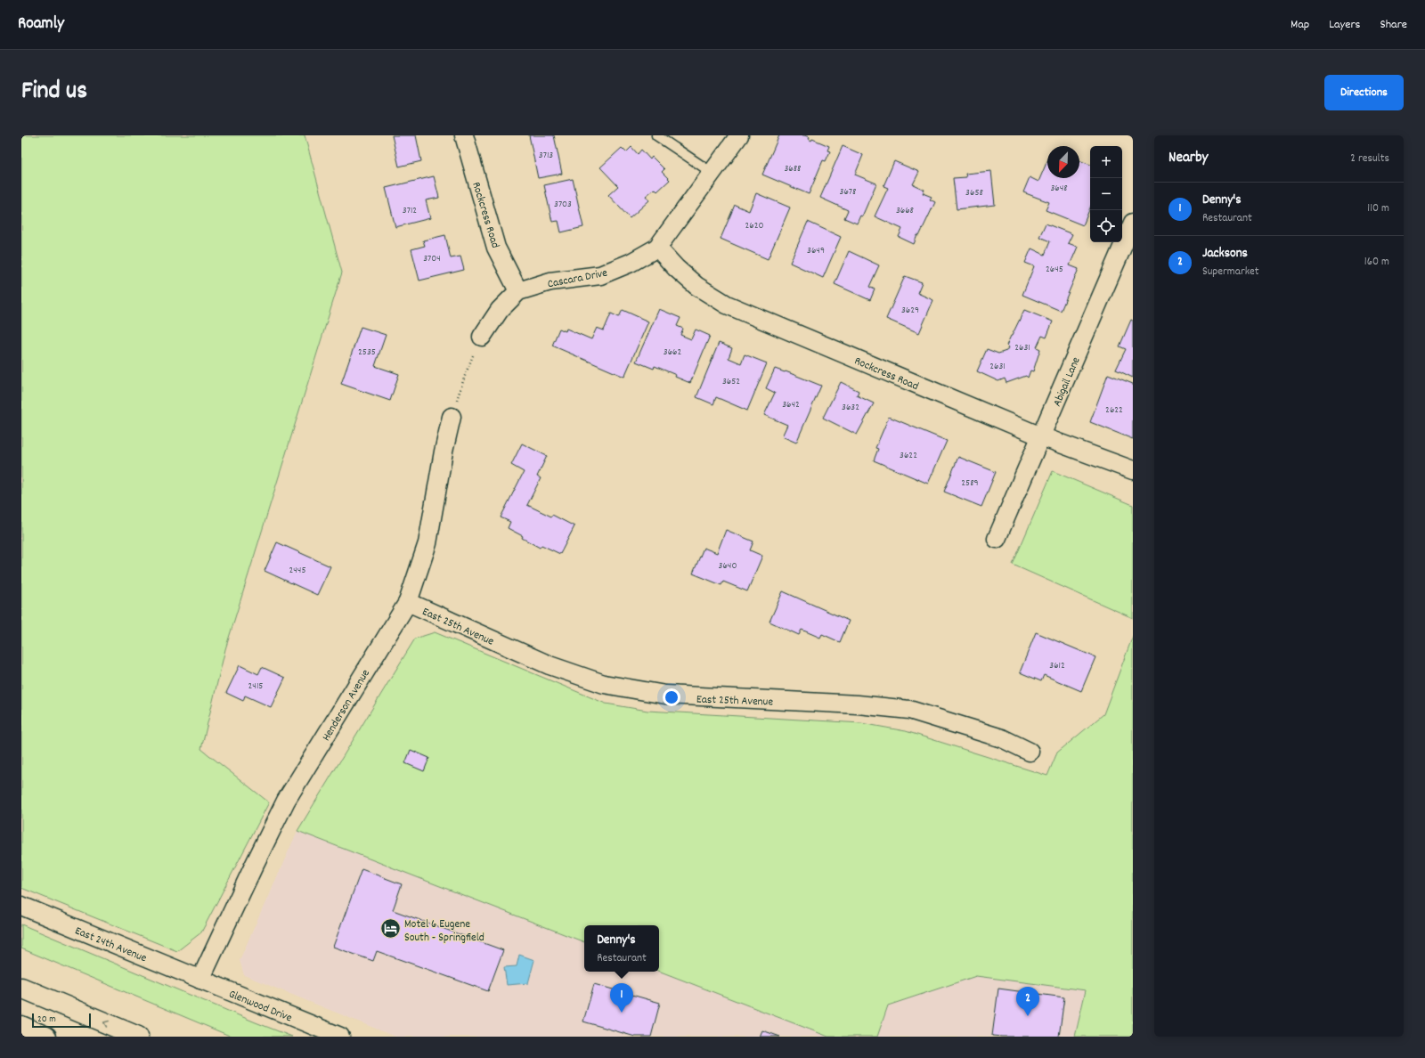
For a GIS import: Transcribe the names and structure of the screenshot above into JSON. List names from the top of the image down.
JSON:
{
  "streets": {
    "street": [
      "Rockcress Road",
      "Cascara Drive",
      "Abigail Lane",
      "East 25th Avenue",
      "Henderson Avenue",
      "East 24th Avenue",
      "Glenwood Drive"
    ]
  },
  "crossings": [
    ["Rockcress Road", "Cascara Drive"],
    ["Rockcress Road", "Abigail Lane"],
    ["East 25th Avenue", "Henderson Avenue"],
    ["Henderson Avenue", "East 24th Avenue"],
    ["Henderson Avenue", "Glenwood Drive"],
    ["East 24th Avenue", "Glenwood Drive"]
  ],
  "places": {
    "hotel": ["Motel 6 Eugene South - Springfield"]
  },
  "house_numbers": [
    "3713",
    "3688",
    "3648",
    "3678",
    "3658",
    "3703",
    "3712",
    "3668",
    "2620",
    "3649",
    "3704",
    "2645",
    "3629",
    "2631",
    "2535",
    "3662",
    "2631",
    "3652",
    "3642",
    "3632",
    "2622",
    "3622",
    "2589",
    "3640",
    "2445",
    "3612",
    "2415"
  ],
  "scale_bar": "20 m",
  "north": "bottom left",
  "page": {
    "header": "Roamly",
    "nav": ["Map", "Layers", "Share"],
    "title": "Find us",
    "buttons": "Directions",
    "heading": ["Nearby", "2 results"],
    "map_buttons": ["+", "−"],
    "list": [
      {
        "mark": "1",
        "name": "Denny's",
        "note": "Restaurant",
        "value": "110 m"
      },
      {
        "mark": "2",
        "name": "Jacksons",
        "note": "Supermarket",
        "value": "160 m"
      }
    ],
    "popup": ["Denny's", "Restaurant"],
    "pins": ["1", "2"],
    "scale": "20 m"
  }
}
